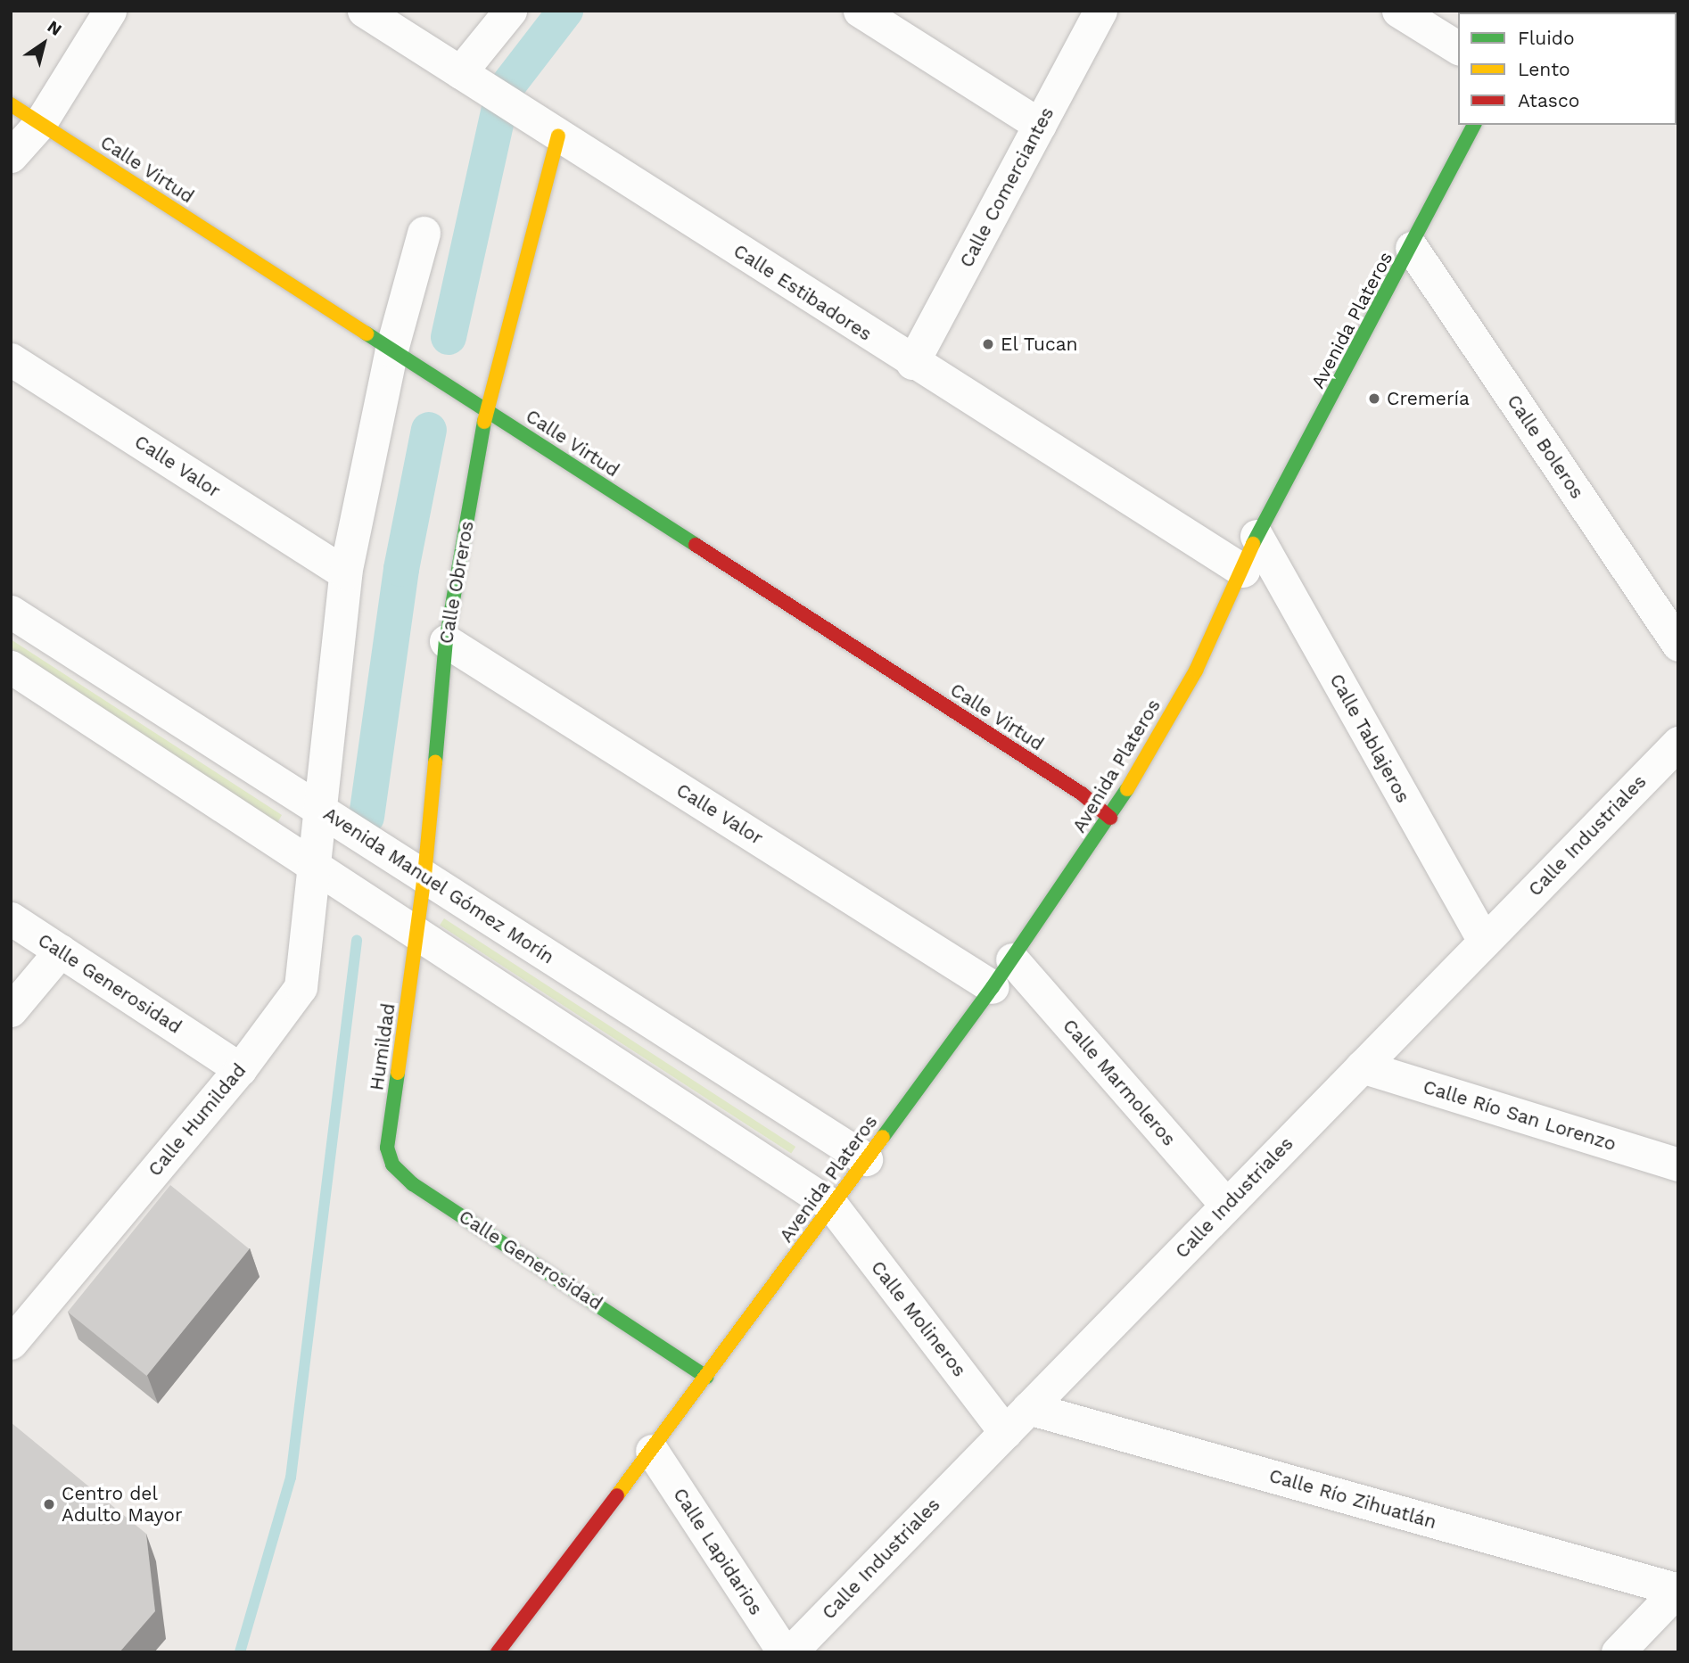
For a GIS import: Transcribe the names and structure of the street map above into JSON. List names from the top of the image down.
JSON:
{
  "streets": {
    "street": [
      "Calle Virtud",
      "Calle Comerciantes",
      "Calle Estibadores",
      "Avenida Plateros",
      "Calle Boleros",
      "Calle Valor",
      "Calle Obreros",
      "Calle Tablajeros",
      "Calle Industriales",
      "Avenida Manuel Gómez Morín",
      "Calle Generosidad",
      "Humildad",
      "Calle Marmoleros",
      "Calle Río San Lorenzo",
      "Calle Humildad",
      "Calle Molineros",
      "Calle Río Zihuatlán",
      "Calle Lapidarios"
    ]
  },
  "crossings": [
    ["Calle Virtud", "Avenida Plateros"],
    ["Calle Virtud", "Calle Obreros"],
    ["Calle Comerciantes", "Calle Estibadores"],
    ["Calle Estibadores", "Avenida Plateros"],
    ["Calle Estibadores", "Calle Obreros"],
    ["Avenida Plateros", "Calle Boleros"],
    ["Avenida Plateros", "Calle Valor"],
    ["Avenida Plateros", "Calle Tablajeros"],
    ["Avenida Plateros", "Avenida Manuel Gómez Morín"],
    ["Avenida Plateros", "Calle Generosidad"],
    ["Avenida Plateros", "Calle Marmoleros"],
    ["Avenida Plateros", "Calle Molineros"],
    ["Avenida Plateros", "Calle Lapidarios"],
    ["Calle Valor", "Calle Obreros"],
    ["Calle Obreros", "Avenida Manuel Gómez Morín"],
    ["Calle Obreros", "Humildad"],
    ["Calle Tablajeros", "Calle Industriales"],
    ["Calle Industriales", "Calle Marmoleros"],
    ["Calle Industriales", "Calle Río San Lorenzo"],
    ["Calle Industriales", "Calle Molineros"],
    ["Calle Industriales", "Calle Río Zihuatlán"],
    ["Avenida Manuel Gómez Morín", "Calle Humildad"],
    ["Calle Generosidad", "Humildad"],
    ["Calle Generosidad", "Calle Humildad"]
  ],
  "places": ["El Tucan", "Cremería", "Centro del Adulto Mayor"],
  "legend": ["Fluido", "Lento", "Atasco"],
  "north": "top right"
}
